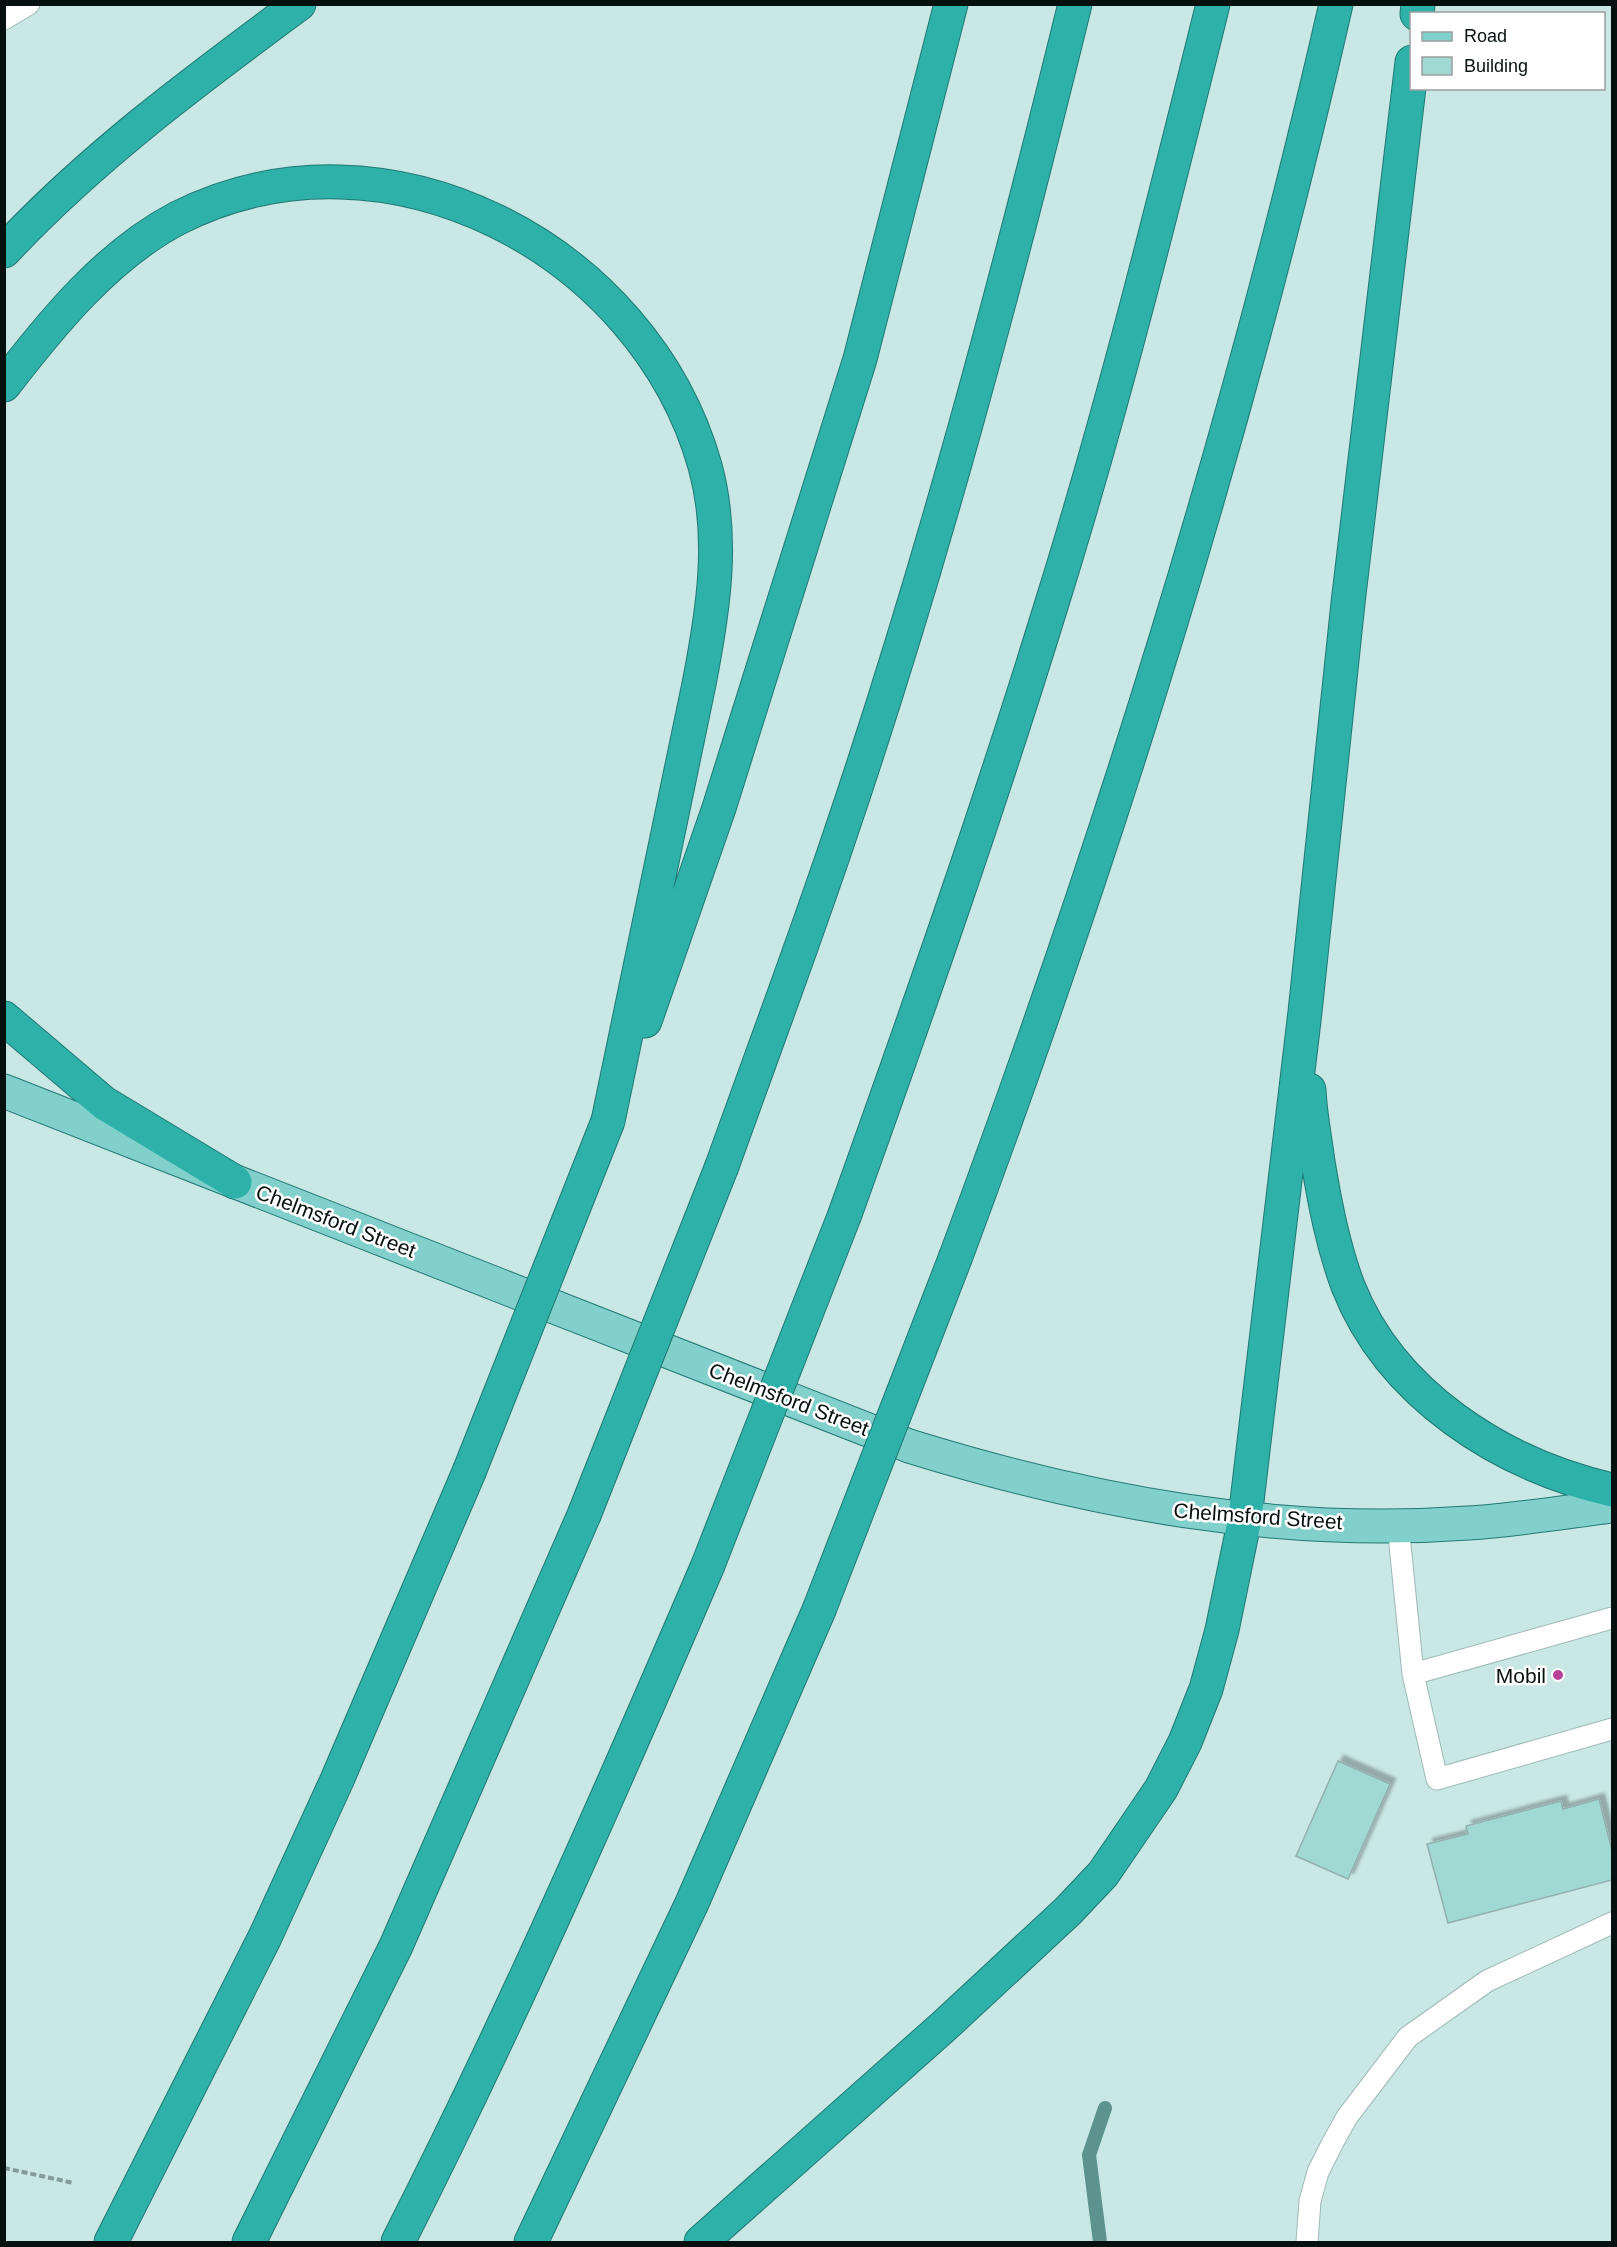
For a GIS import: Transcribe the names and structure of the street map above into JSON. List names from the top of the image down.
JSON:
{
  "streets": {
    "main road": ["Chelmsford Street"]
  },
  "places": ["Mobil"],
  "legend": ["Road", "Building"]
}
